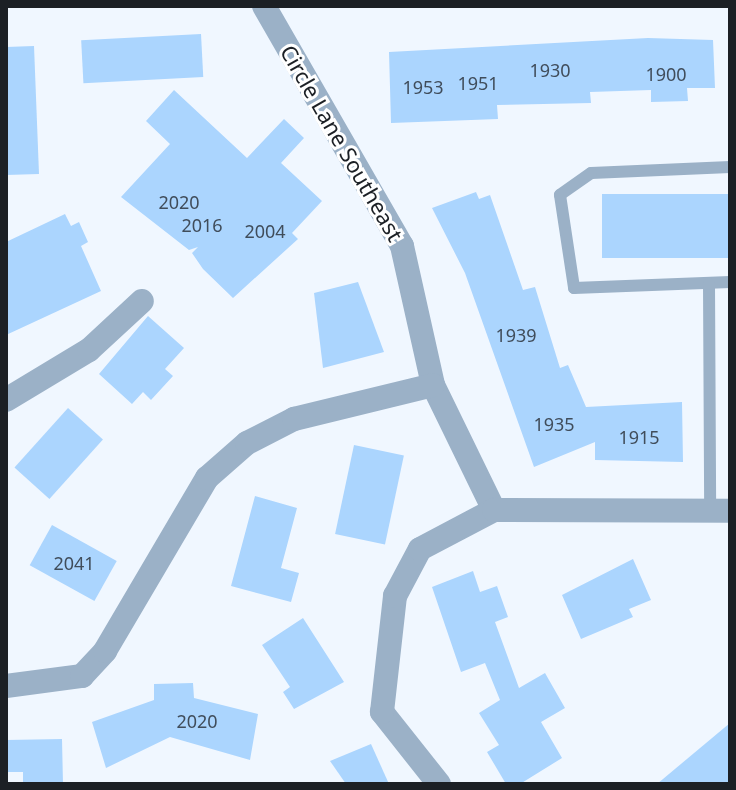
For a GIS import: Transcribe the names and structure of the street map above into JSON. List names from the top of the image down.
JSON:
{
  "streets": {
    "street": ["Circle Lane Southeast"]
  },
  "house_numbers": [
    "1930",
    "1900",
    "1951",
    "1953",
    "2020",
    "2016",
    "2004",
    "1939",
    "1935",
    "1915",
    "2041",
    "2020"
  ]
}
